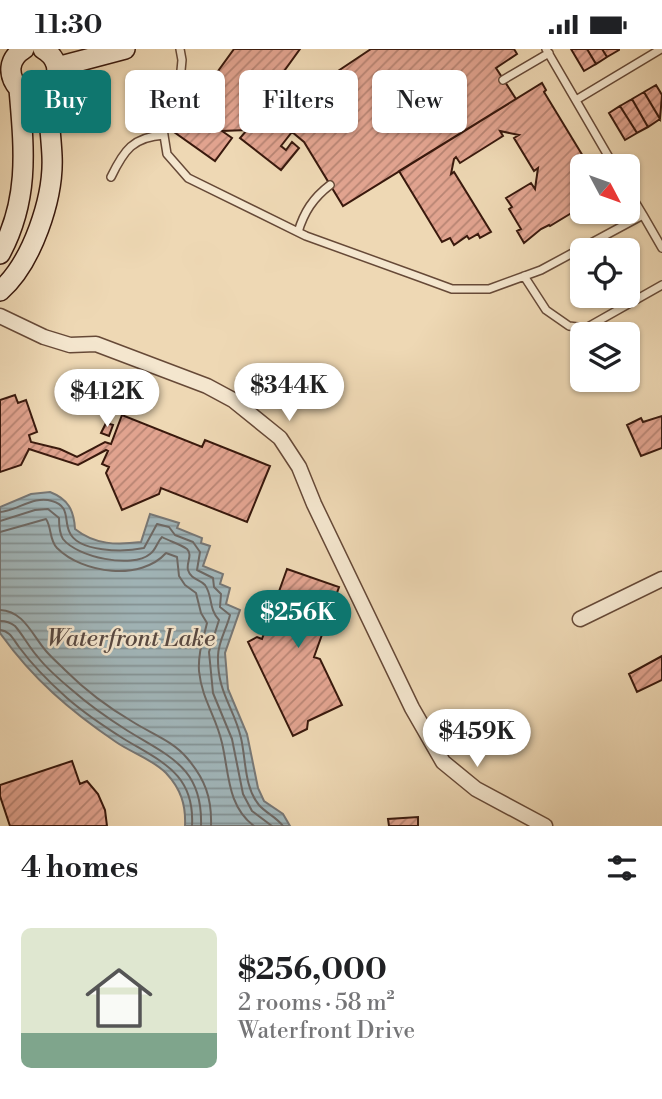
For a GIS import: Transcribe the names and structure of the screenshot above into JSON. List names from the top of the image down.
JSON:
{
  "water": ["Waterfront Lake"],
  "north": "bottom right",
  "page": {
    "status": "11:30",
    "chip": [
      "Buy",
      "Rent",
      "Filters",
      "New"
    ],
    "price": [
      "$344K",
      "$412K",
      "$256K",
      "$459K"
    ],
    "heading": "4 homes",
    "list": [
      {
        "name": "$256,000",
        "note": "2 rooms · 58 m² · Waterfront Drive"
      }
    ]
  }
}
